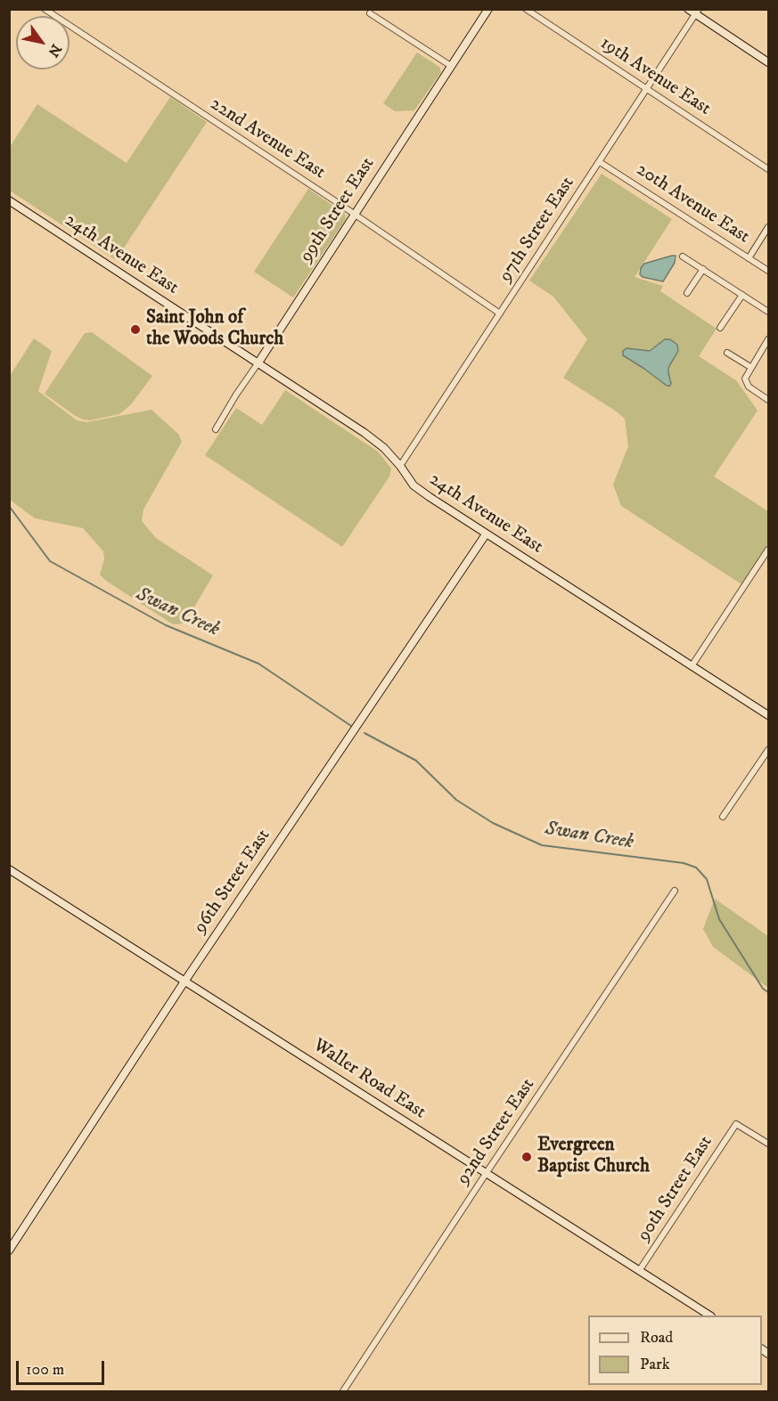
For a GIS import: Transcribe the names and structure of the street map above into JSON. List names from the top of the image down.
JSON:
{
  "streets": {
    "street": [
      "19th Avenue East",
      "22nd Avenue East",
      "20th Avenue East",
      "99th Street East",
      "97th Street East",
      "24th Avenue East",
      "96th Street East",
      "Waller Road East",
      "92nd Street East",
      "90th Street East"
    ]
  },
  "crossings": [
    ["19th Avenue East", "97th Street East"],
    ["22nd Avenue East", "99th Street East"],
    ["22nd Avenue East", "97th Street East"],
    ["20th Avenue East", "97th Street East"],
    ["99th Street East", "24th Avenue East"],
    ["97th Street East", "24th Avenue East"],
    ["24th Avenue East", "96th Street East"],
    ["96th Street East", "Waller Road East"],
    ["Waller Road East", "92nd Street East"],
    ["Waller Road East", "90th Street East"]
  ],
  "water": ["Swan Creek"],
  "places": ["Saint John of the Woods Church", "Evergreen Baptist Church"],
  "legend": ["Road", "Park"],
  "scale_bar": "100 m",
  "north": "bottom right"
}
